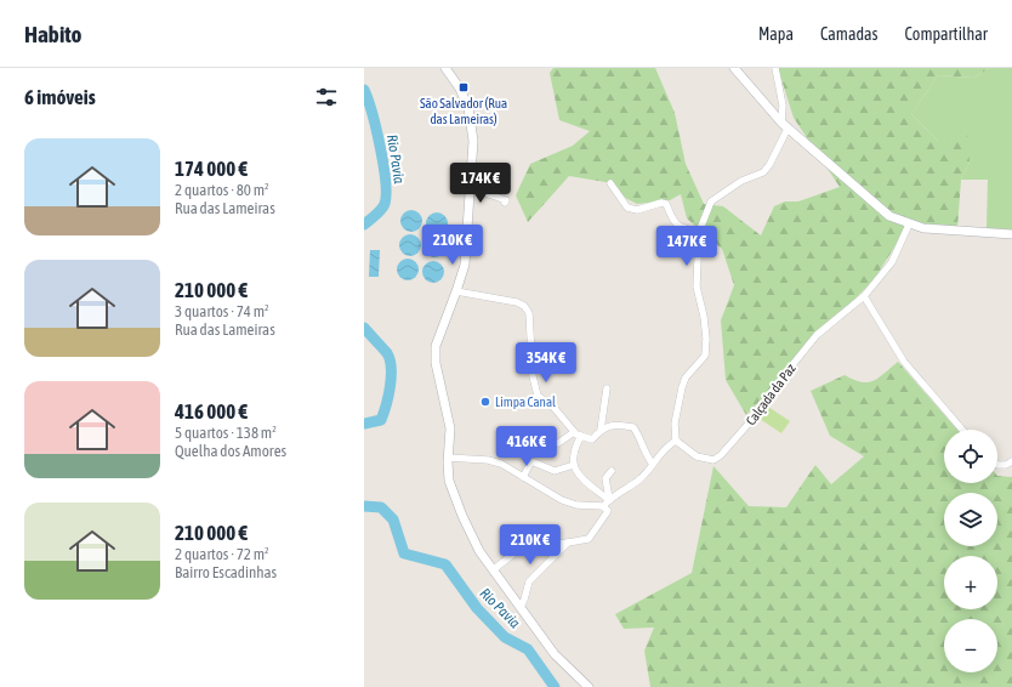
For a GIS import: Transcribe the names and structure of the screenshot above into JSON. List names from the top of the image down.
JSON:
{
  "streets": {
    "street": ["Calçada da Paz"]
  },
  "water": ["Rio Pavia"],
  "places": {
    "transit": ["São Salvador (Rua das Lameiras)"],
    "other": ["Limpa Canal"]
  },
  "page": {
    "header": "Habito",
    "nav": ["Mapa", "Camadas", "Compartilhar"],
    "heading": "6 imóveis",
    "list": [
      {
        "name": "174 000 €",
        "note": "2 quartos · 80 m² · Rua das Lameiras"
      },
      {
        "name": "210 000 €",
        "note": "3 quartos · 74 m² · Rua das Lameiras"
      },
      {
        "name": "416 000 €",
        "note": "5 quartos · 138 m² · Quelha dos Amores"
      },
      {
        "name": "210 000 €",
        "note": "2 quartos · 72 m² · Bairro Escadinhas"
      }
    ],
    "price": [
      "174K €",
      "210K €",
      "147K €",
      "354K €",
      "416K €",
      "210K €"
    ],
    "map_buttons": ["+", "−"]
  }
}
